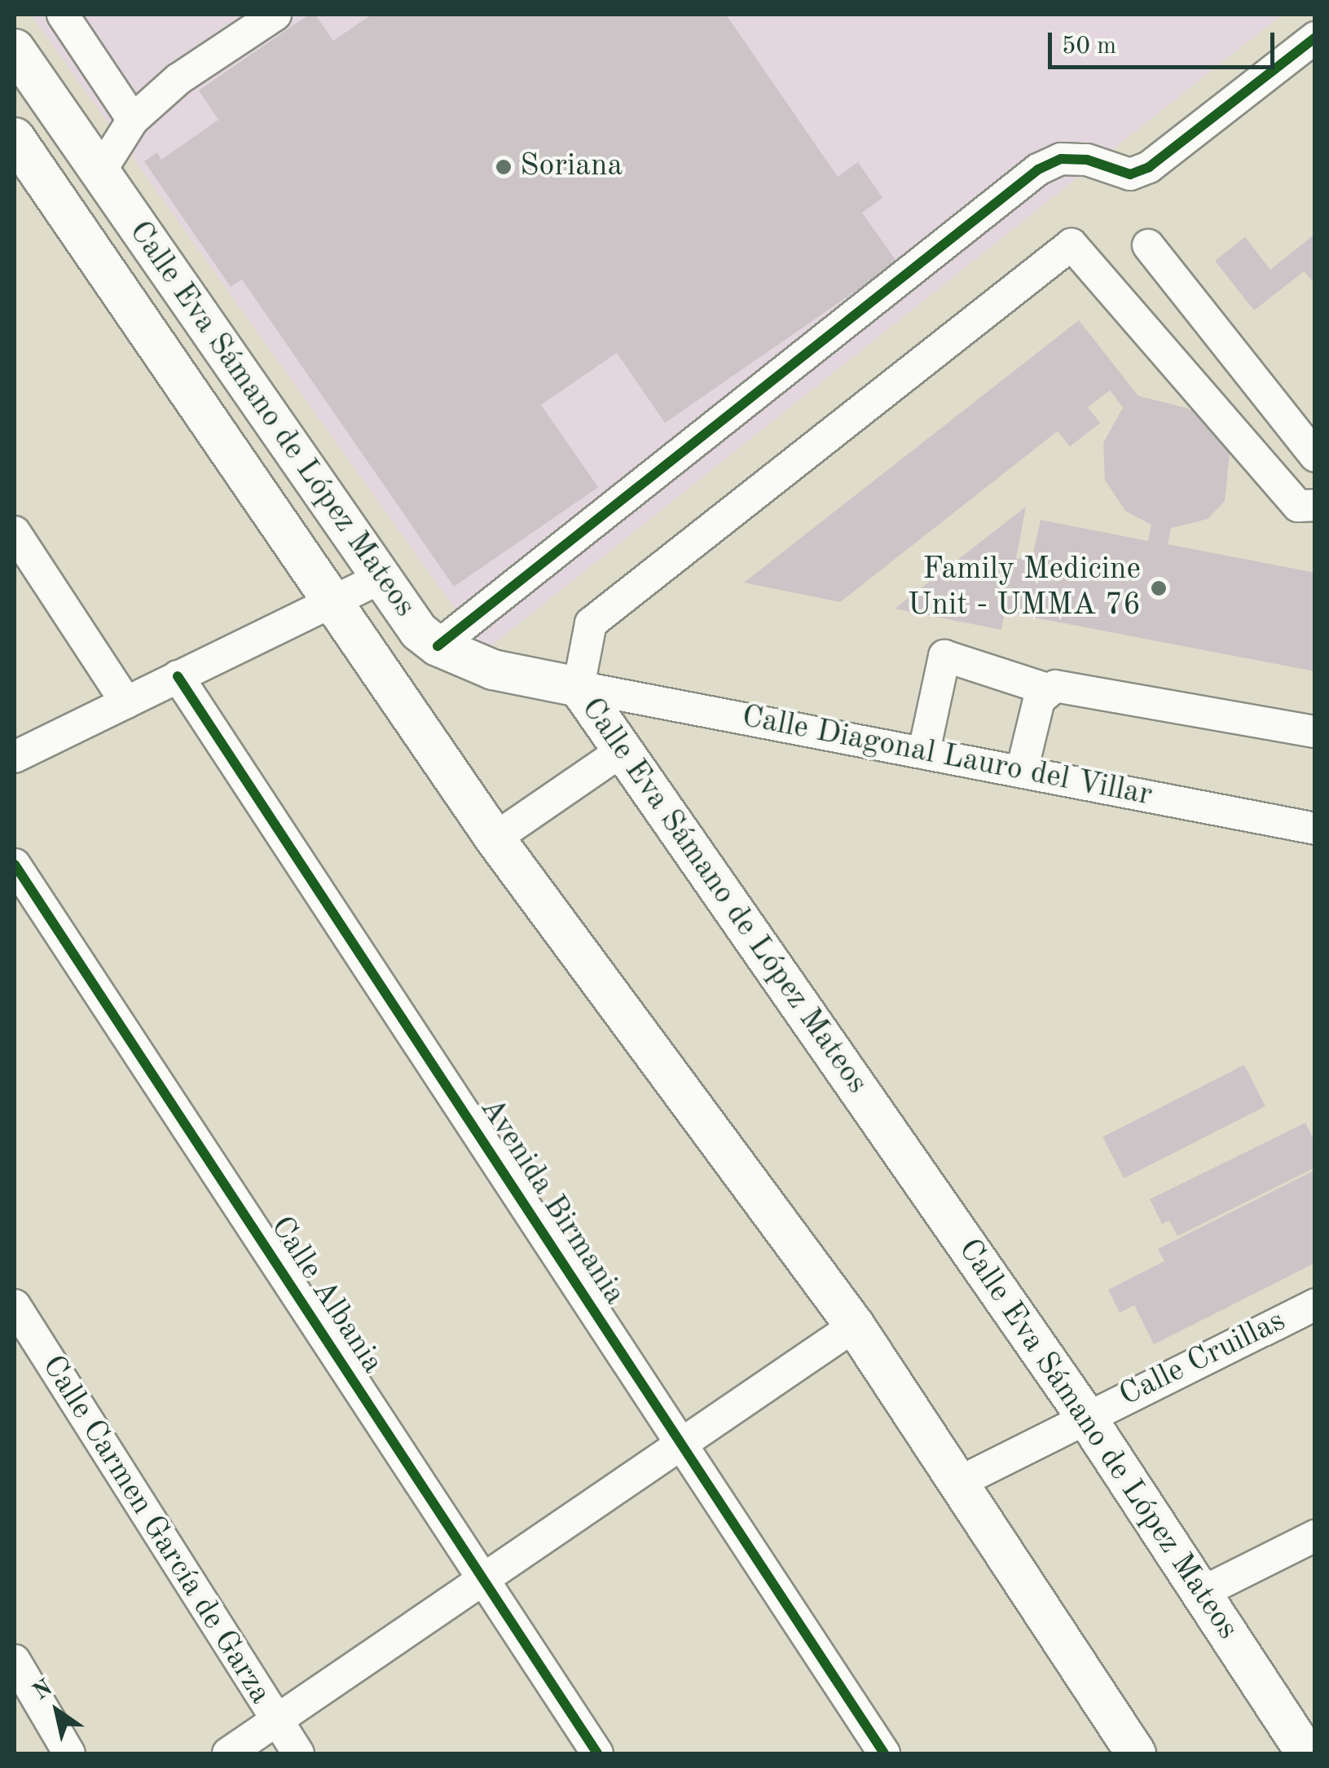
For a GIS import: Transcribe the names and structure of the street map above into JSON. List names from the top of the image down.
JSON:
{
  "streets": {
    "main road": ["Calle Eva Sámano de López Mateos"],
    "street": [
      "Calle Diagonal Lauro del Villar",
      "Avenida Birmania",
      "Calle Albania",
      "Calle Cruillas",
      "Calle Carmen García de Garza"
    ]
  },
  "crossings": [
    ["Calle Eva Sámano de López Mateos", "Calle Diagonal Lauro del Villar"],
    ["Calle Eva Sámano de López Mateos", "Calle Cruillas"]
  ],
  "places": ["Soriana", "Family Medicine Unit - UMMA 76"],
  "scale_bar": "50 m",
  "north": "top left"
}
